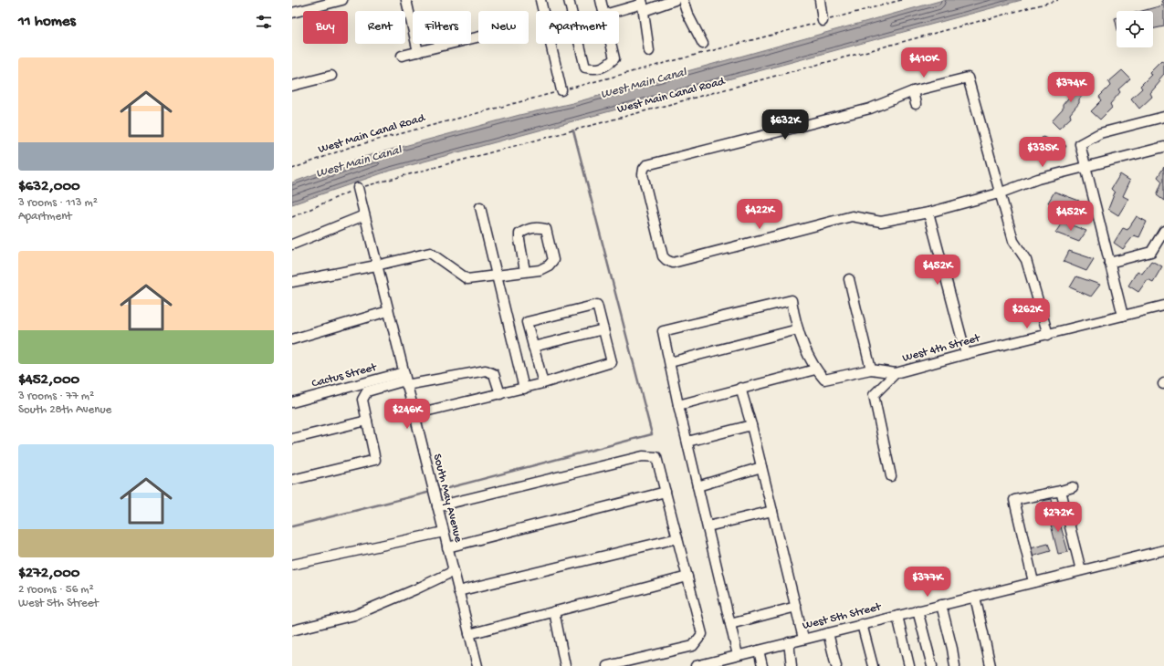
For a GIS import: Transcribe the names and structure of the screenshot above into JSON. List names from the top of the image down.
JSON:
{
  "streets": {
    "street": [
      "West 4th Street",
      "Cactus Street",
      "South May Avenue",
      "West 5th Street"
    ],
    "path": ["West Main Canal Road"]
  },
  "crossings": [
    ["West Main Canal Road", "South May Avenue"],
    ["Cactus Street", "South May Avenue"]
  ],
  "water": ["West Main Canal"],
  "page": {
    "heading": "11 homes",
    "chip": [
      "Buy",
      "Rent",
      "Filters",
      "New",
      "Apartment"
    ],
    "list": [
      {
        "name": "$632,000",
        "note": "3 rooms · 113 m² · Apartment"
      },
      {
        "name": "$452,000",
        "note": "3 rooms · 77 m² · South 28th Avenue"
      },
      {
        "name": "$272,000",
        "note": "2 rooms · 56 m² · West 5th Street"
      }
    ],
    "price": [
      "$410K",
      "$374K",
      "$632K",
      "$335K",
      "$422K",
      "$452K",
      "$452K",
      "$262K",
      "$246K",
      "$272K",
      "$377K"
    ]
  }
}
